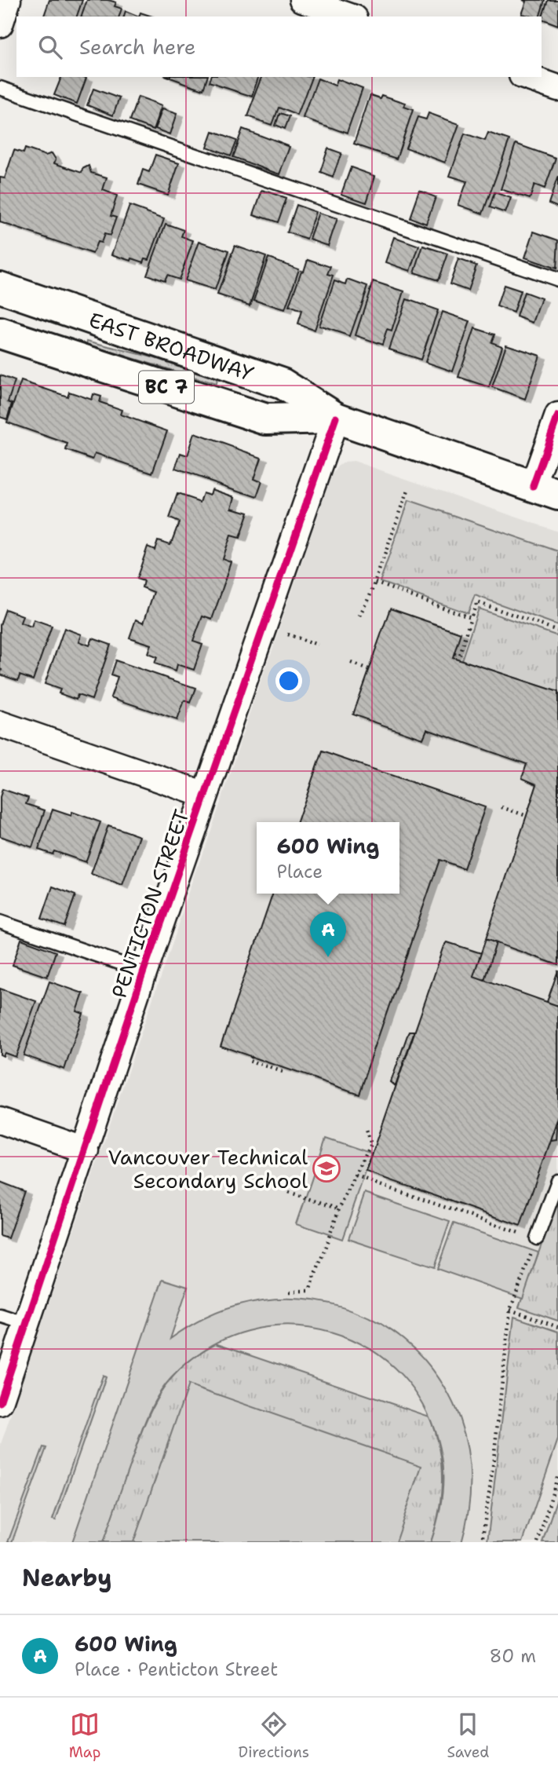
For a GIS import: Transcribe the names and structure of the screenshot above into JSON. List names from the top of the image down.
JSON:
{
  "streets": {
    "main road": ["EAST BROADWAY", "BC 7"],
    "street": ["PENTICTON STREET"]
  },
  "crossings": [
    ["EAST BROADWAY", "PENTICTON STREET"]
  ],
  "places": {
    "school or university": ["Vancouver Technical Secondary School"]
  },
  "page": {
    "search": "Search here",
    "popup": ["600 Wing", "Place"],
    "pins": "A",
    "heading": "Nearby",
    "list": [
      {
        "mark": "A",
        "name": "600 Wing",
        "note": "Place · Penticton Street",
        "value": "80 m"
      }
    ],
    "nav": ["Map", "Directions", "Saved"]
  }
}
